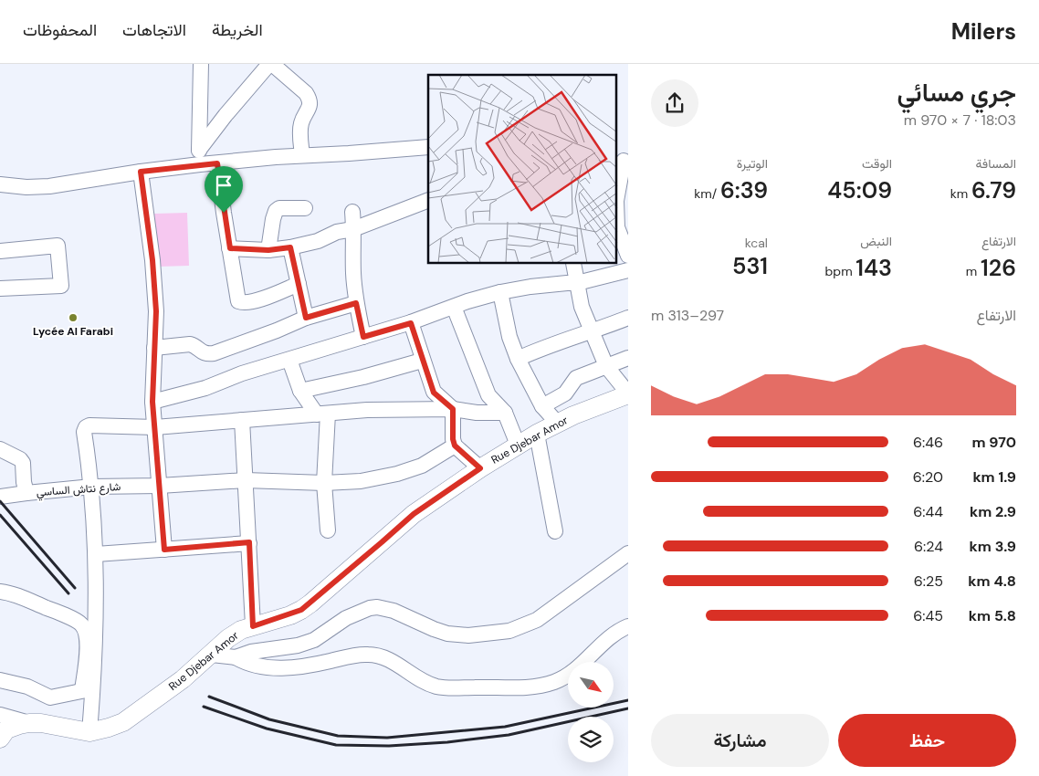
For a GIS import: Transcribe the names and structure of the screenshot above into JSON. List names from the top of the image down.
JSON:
{
  "streets": {
    "main road": ["Rue Djebar Amor"],
    "street": ["شارع نتاش الساسي"]
  },
  "places": ["Lycée Al Farabi"],
  "north": "bottom right",
  "page": {
    "header": "Milers",
    "nav": ["الخريطة", "الاتجاهات", "المحفوظات"],
    "heading": ["جري مسائي", "18:03 · 7 × 970 m"],
    "stats": [
      ["المسافة", "6.79 km"],
      ["الوقت", "45:09"],
      ["الوتيرة", "6:39 /km"],
      ["الارتفاع", "126 m"],
      ["النبض", "143 bpm"],
      ["kcal", "531"]
    ],
    "chart": ["الارتفاع", "297–313 m"],
    "list": [
      {
        "name": "970 m",
        "note": "6:46"
      },
      {
        "name": "1.9 km",
        "note": "6:20"
      },
      {
        "name": "2.9 km",
        "note": "6:44"
      },
      {
        "name": "3.9 km",
        "note": "6:24"
      },
      {
        "name": "4.8 km",
        "note": "6:25"
      },
      {
        "name": "5.8 km",
        "note": "6:45"
      }
    ],
    "buttons": ["حفظ", "مشاركة"]
  }
}
